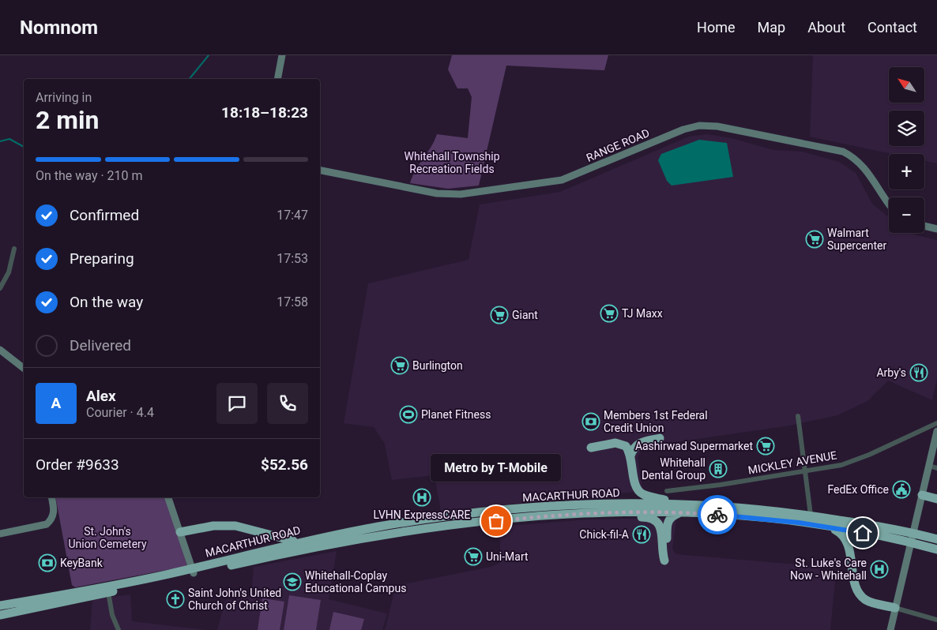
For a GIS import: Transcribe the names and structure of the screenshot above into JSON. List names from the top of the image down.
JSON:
{
  "streets": {
    "highway": ["MACARTHUR ROAD"],
    "street": ["RANGE ROAD", "MICKLEY AVENUE"]
  },
  "parks": ["Whitehall Township Recreation Fields", "St. John's Union Cemetery"],
  "places": {
    "supermarket": [
      "Walmart Supercenter",
      "TJ Maxx",
      "Giant",
      "Burlington",
      "Aashirwad Supermarket",
      "Uni-Mart"
    ],
    "restaurant": ["Arby's", "Chick-fil-A"],
    "sports": ["Planet Fitness"],
    "bank": ["Members 1st Federal Credit Union", "KeyBank"],
    "building": ["Whitehall Dental Group"],
    "public building": ["FedEx Office"],
    "hospital": ["LVHN ExpressCARE", "St. Luke's Care Now - Whitehall"],
    "other": ["Metro by T-Mobile"],
    "school or university": ["Whitehall-Coplay Educational Campus"],
    "church": ["Saint John's United Church of Christ"]
  },
  "north": "top left",
  "page": {
    "header": "Nomnom",
    "nav": [
      "Home",
      "Map",
      "About",
      "Contact"
    ],
    "map_buttons": ["+", "−"],
    "heading": ["2 min", "Arriving in", "18:18–18:23"],
    "panel": [
      "Alex",
      "Courier · 4.4",
      "Order #9633",
      "$52.56"
    ],
    "bar": "On the way · 210 m",
    "list": [
      ["Confirmed", "17:47"],
      ["Preparing", "17:53"],
      ["On the way", "17:58"],
      "Delivered"
    ],
    "round": "A",
    "bubble": "Metro by T-Mobile"
  }
}
